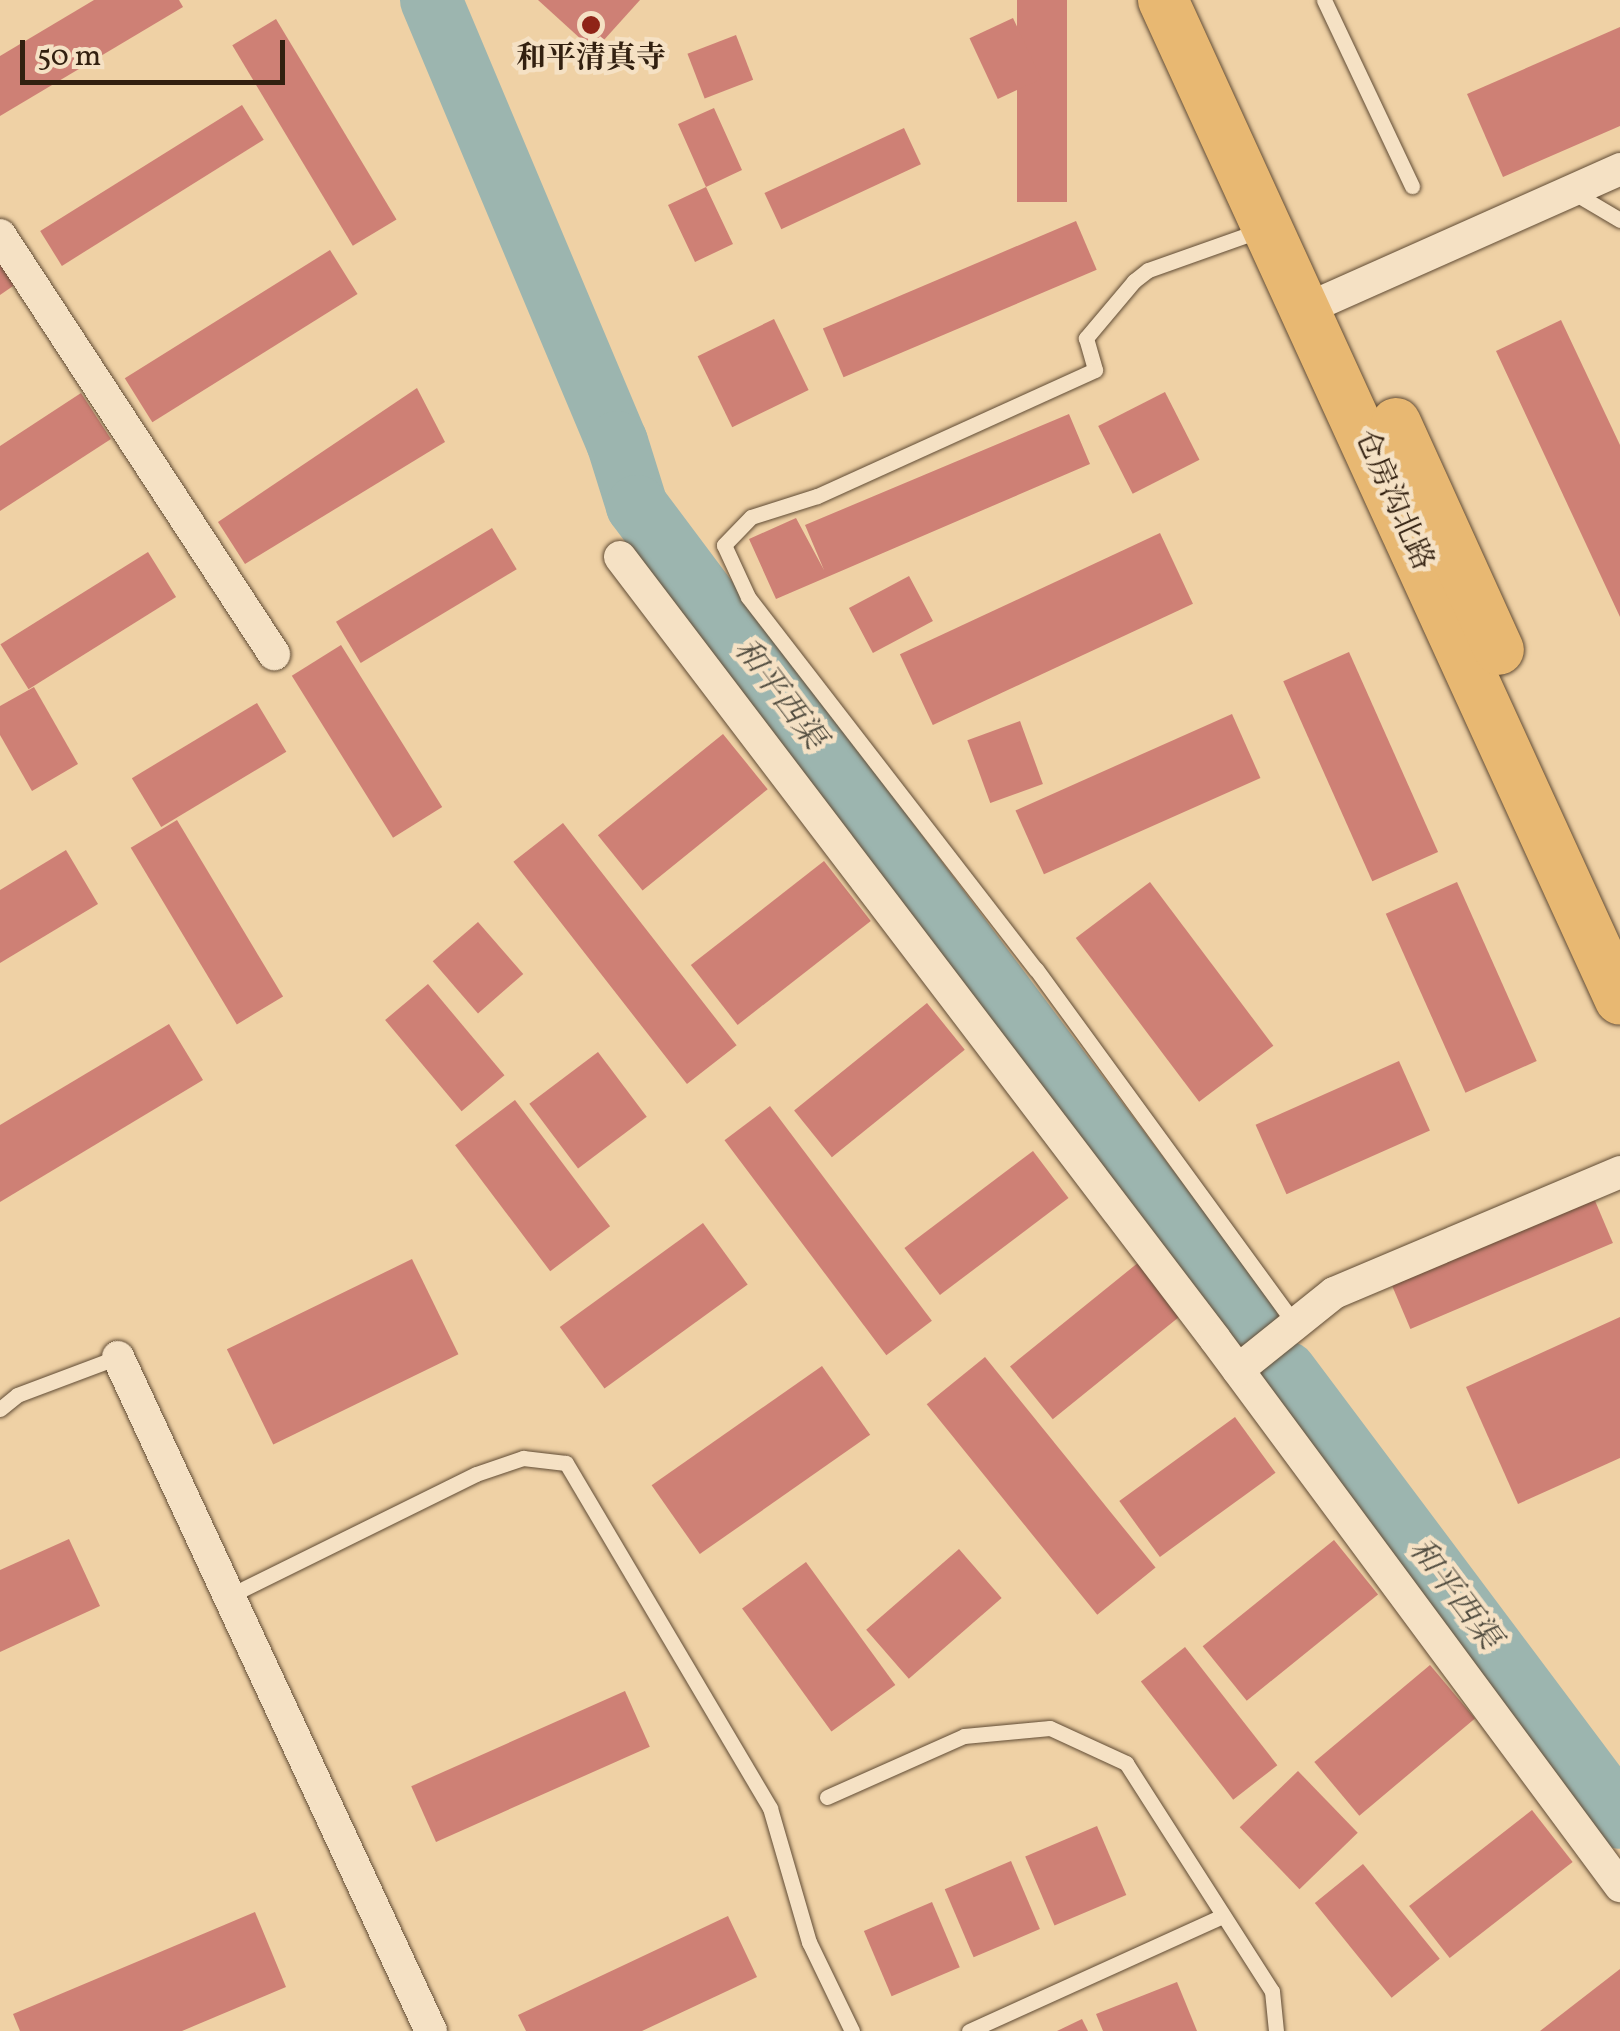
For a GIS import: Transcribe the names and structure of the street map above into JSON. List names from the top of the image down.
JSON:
{
  "streets": {
    "main road": ["仓房沟北路"]
  },
  "water": ["和平西渠"],
  "places": ["和平清真寺"],
  "scale_bar": "50 m"
}
